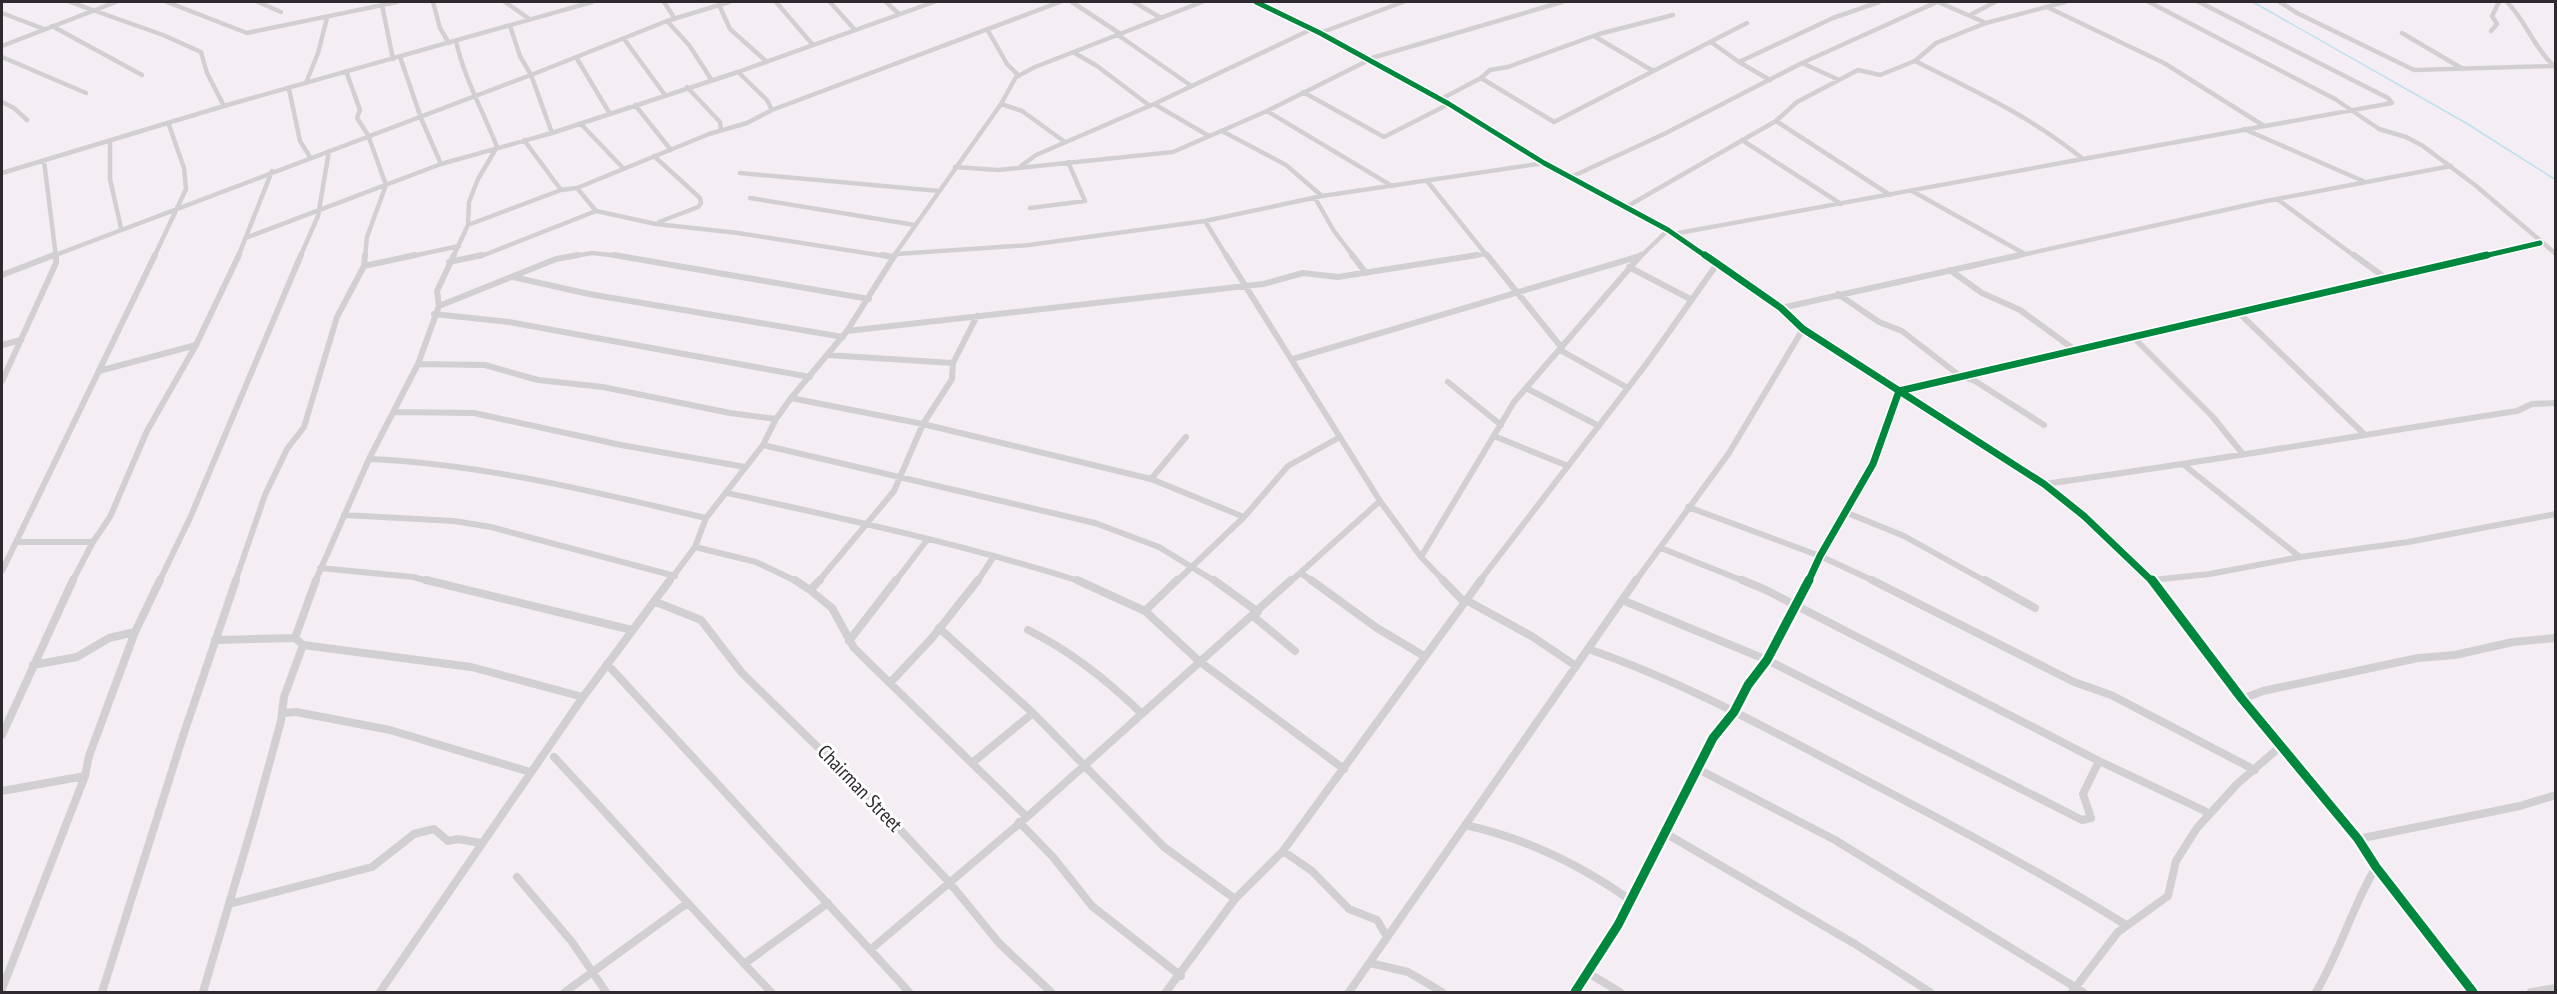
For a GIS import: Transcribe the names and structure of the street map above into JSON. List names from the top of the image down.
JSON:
{
  "streets": {
    "street": ["Chairman Street"]
  }
}
